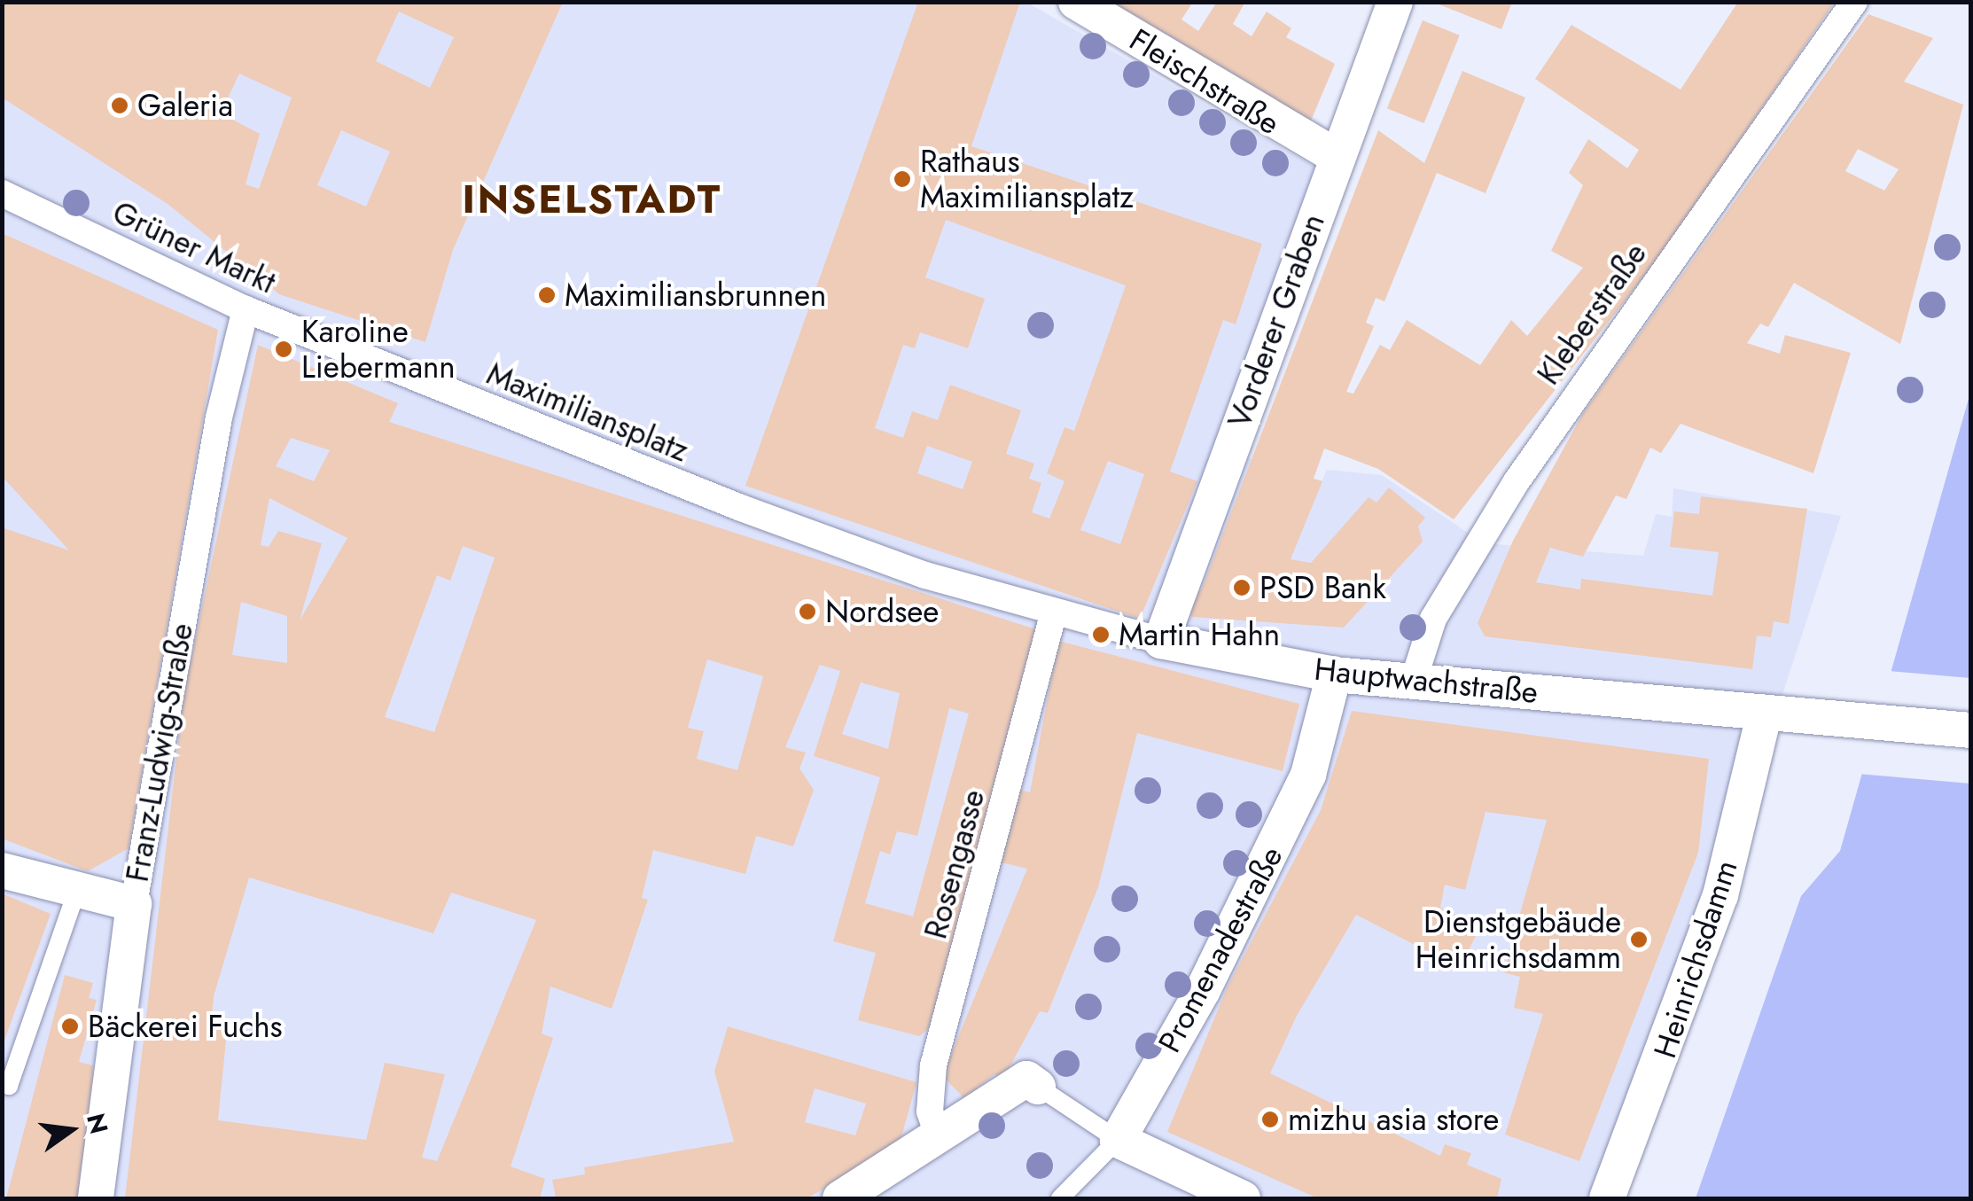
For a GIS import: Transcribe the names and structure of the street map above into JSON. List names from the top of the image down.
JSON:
{
  "streets": {
    "street": [
      "Fleischstraße",
      "Grüner Markt",
      "Kleberstraße",
      "Vorderer Graben",
      "Maximiliansplatz",
      "Hauptwachstraße",
      "Franz-Ludwig-Straße",
      "Rosengasse",
      "Promenadestraße",
      "Heinrichsdamm"
    ]
  },
  "crossings": [
    ["Fleischstraße", "Vorderer Graben"],
    ["Grüner Markt", "Maximiliansplatz"],
    ["Grüner Markt", "Franz-Ludwig-Straße"],
    ["Kleberstraße", "Hauptwachstraße"],
    ["Vorderer Graben", "Hauptwachstraße"],
    ["Maximiliansplatz", "Hauptwachstraße"],
    ["Hauptwachstraße", "Rosengasse"],
    ["Hauptwachstraße", "Promenadestraße"],
    ["Hauptwachstraße", "Heinrichsdamm"]
  ],
  "districts": ["INSELSTADT"],
  "places": [
    "Galeria",
    "Rathaus Maximiliansplatz",
    "Maximiliansbrunnen",
    "Karoline Liebermann",
    "PSD Bank",
    "Nordsee",
    "Martin Hahn",
    "Dienstgebäude Heinrichsdamm",
    "Bäckerei Fuchs",
    "mizhu asia store"
  ],
  "north": "right"
}
